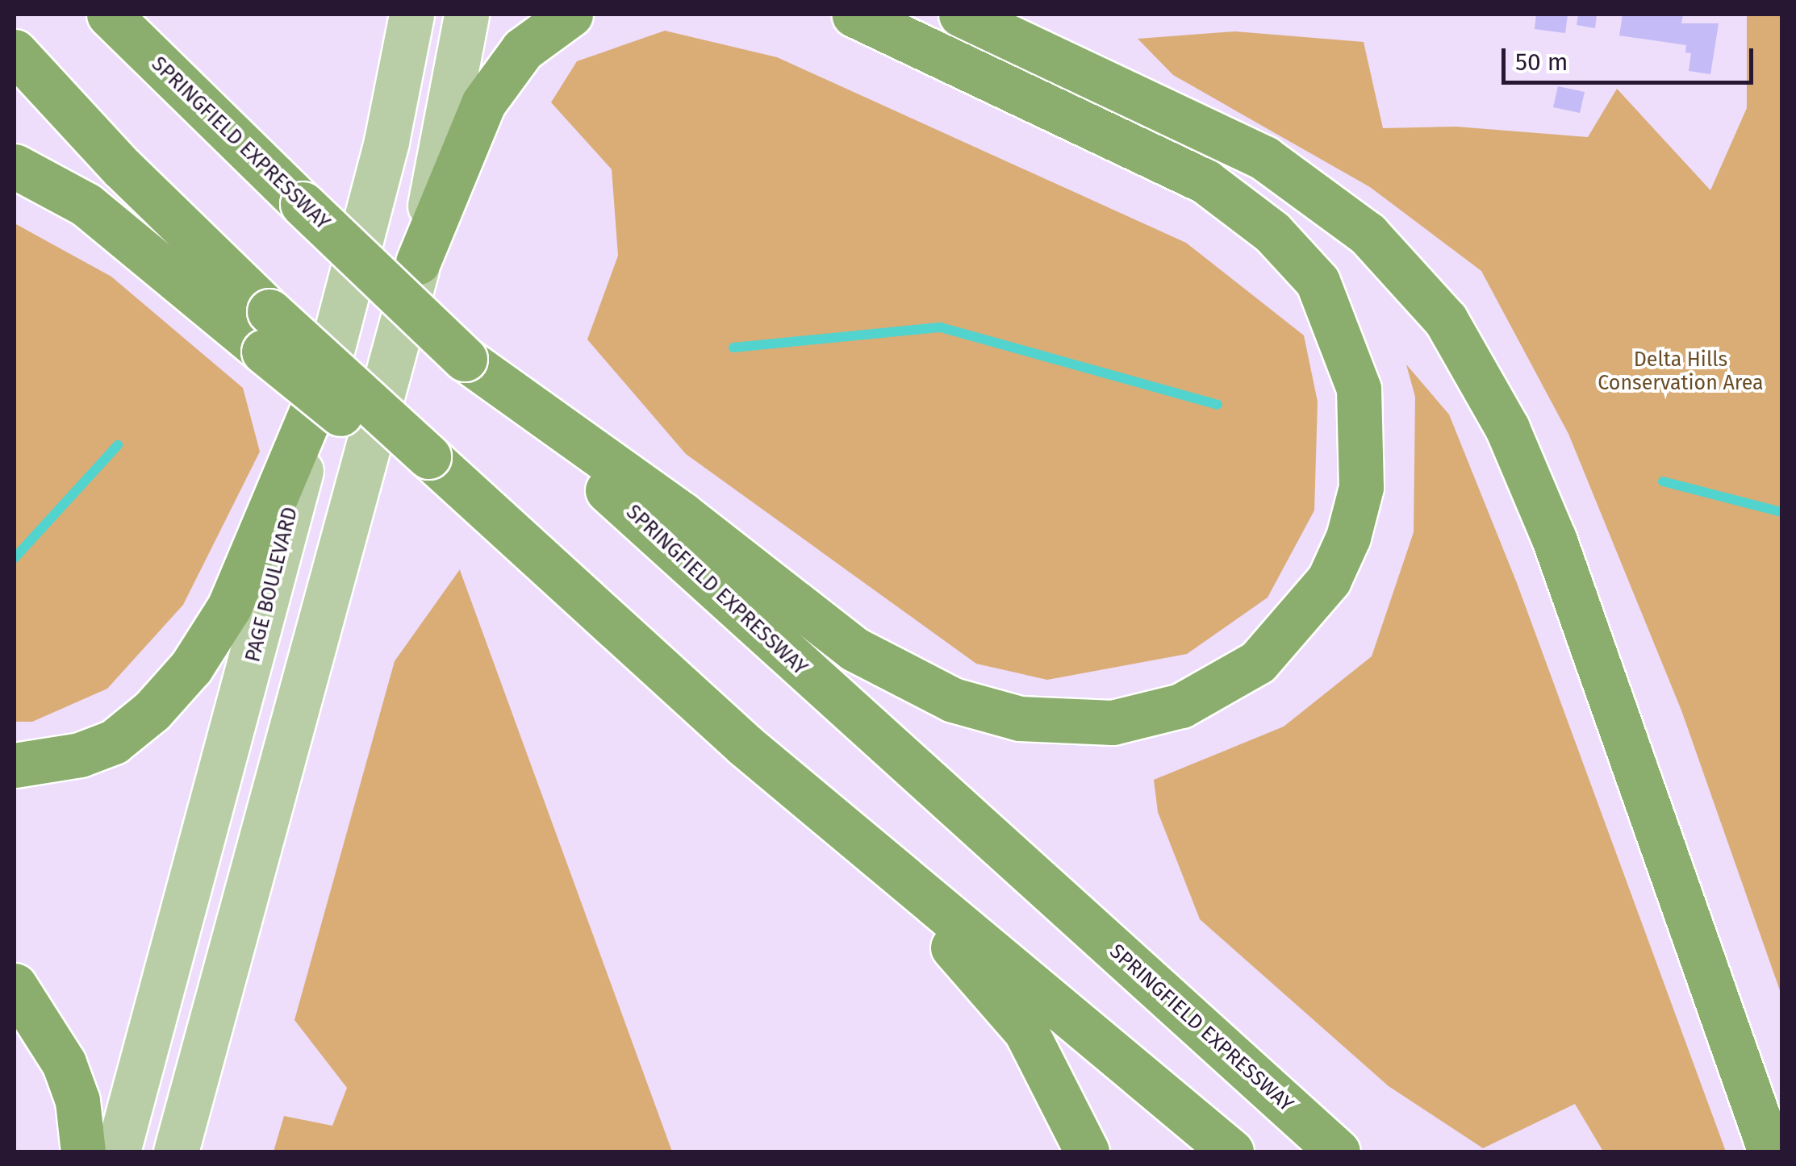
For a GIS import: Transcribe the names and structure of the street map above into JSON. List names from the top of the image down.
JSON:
{
  "streets": {
    "highway": ["SPRINGFIELD EXPRESSWAY"],
    "main road": ["PAGE BOULEVARD"]
  },
  "parks": ["Delta Hills Conservation Area"],
  "scale_bar": "50 m"
}
